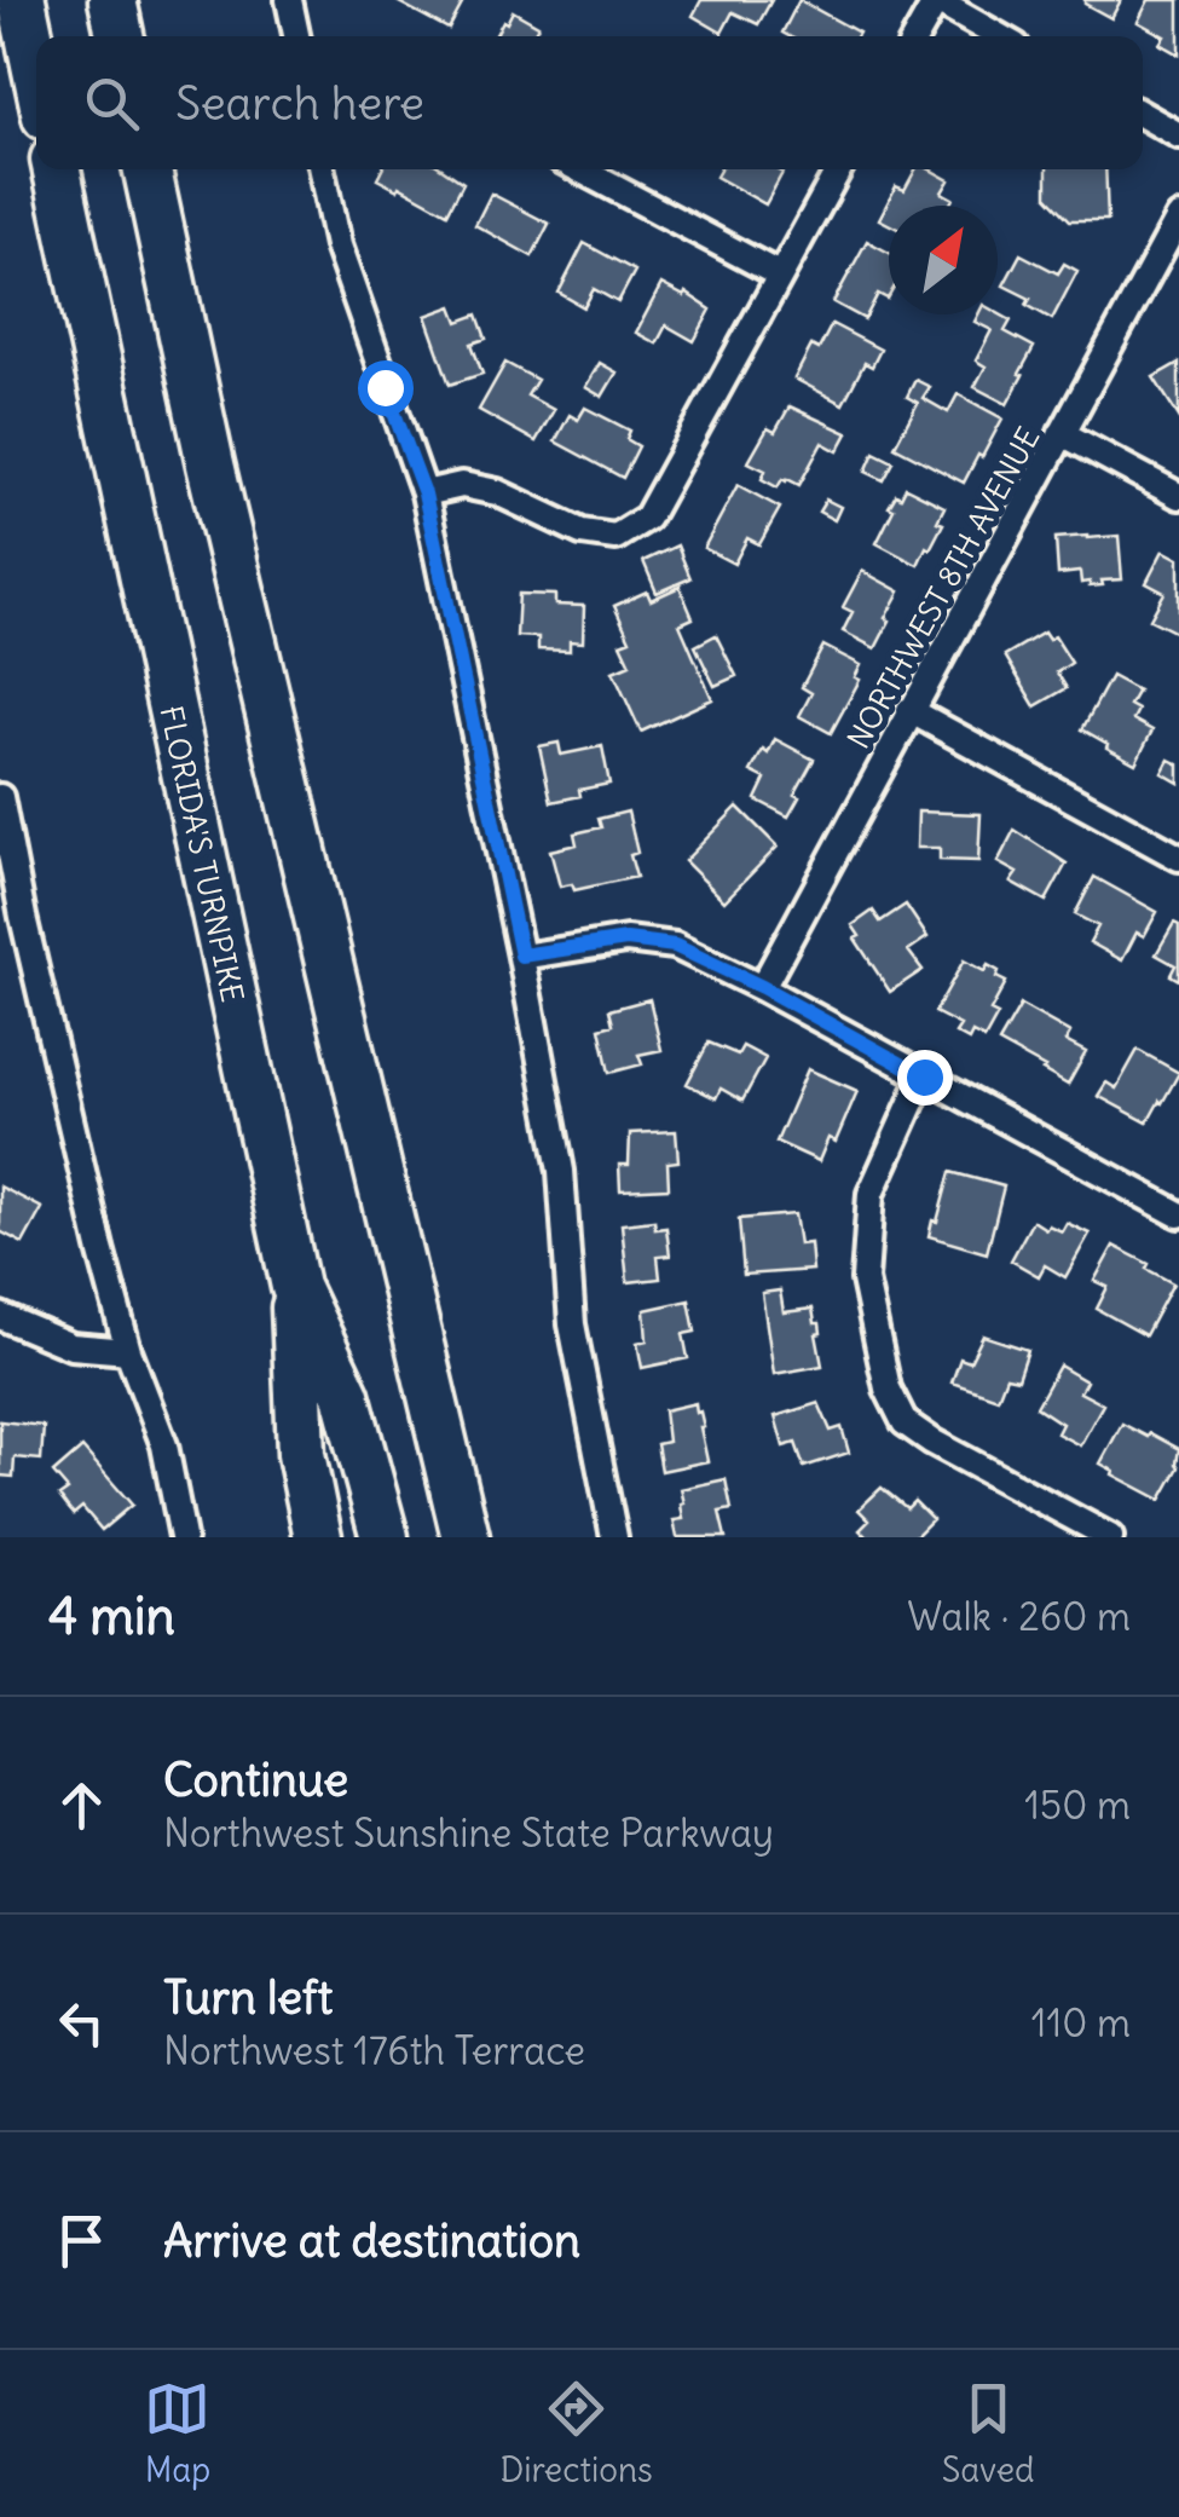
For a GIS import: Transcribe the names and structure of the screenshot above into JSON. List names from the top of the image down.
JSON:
{
  "streets": {
    "highway": ["FLORIDA'S TURNPIKE"],
    "street": ["NORTHWEST 8TH AVENUE"]
  },
  "north": "top right",
  "page": {
    "search": "Search here",
    "heading": ["4 min", "Walk · 260 m"],
    "list": [
      ["Continue", "Northwest Sunshine State Parkway", "150 m"],
      ["Turn left", "Northwest 176th Terrace", "110 m"],
      "Arrive at destination"
    ],
    "nav": ["Map", "Directions", "Saved"]
  }
}
